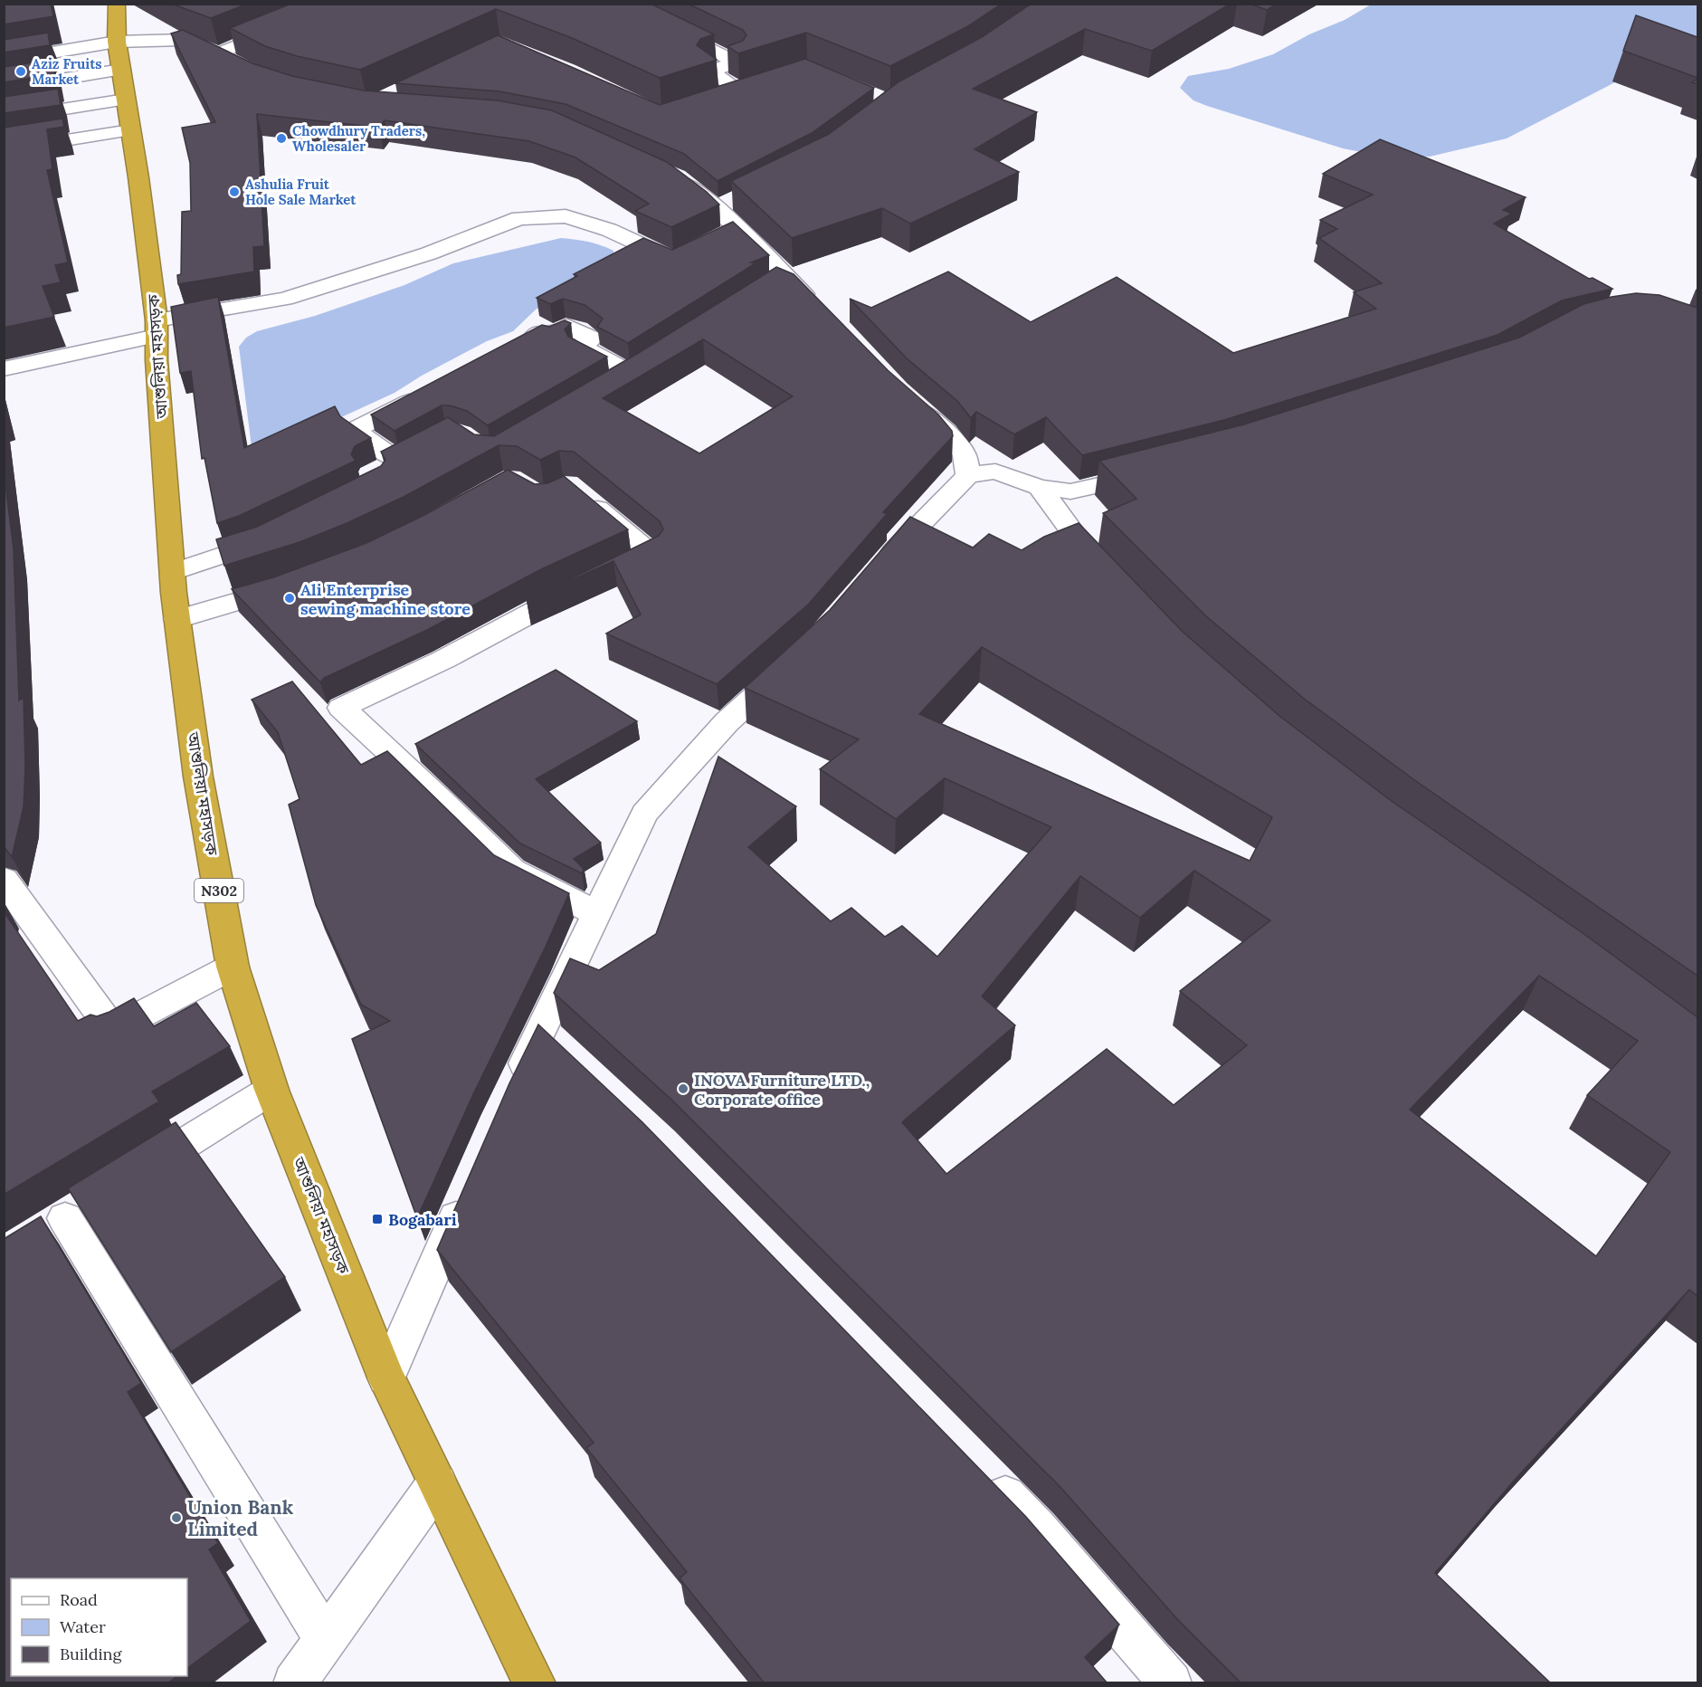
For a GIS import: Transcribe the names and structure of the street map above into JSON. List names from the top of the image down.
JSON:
{
  "streets": {
    "highway": ["আশুলিয়া মহাসড়ক", "N302"]
  },
  "crossings": [
    ["আশুলিয়া মহাসড়ক", "N302"]
  ],
  "places": {
    "other": [
      "Aziz Fruits Market",
      "Chowdhury Traders, Wholesaler",
      "Ashulia Fruit Hole Sale Market",
      "Ali Enterprise sewing machine store",
      "INOVA Furniture LTD., Corporate office",
      "Union Bank Limited"
    ],
    "transit": ["Bogabari"]
  },
  "legend": ["Road", "Water", "Building"]
}
